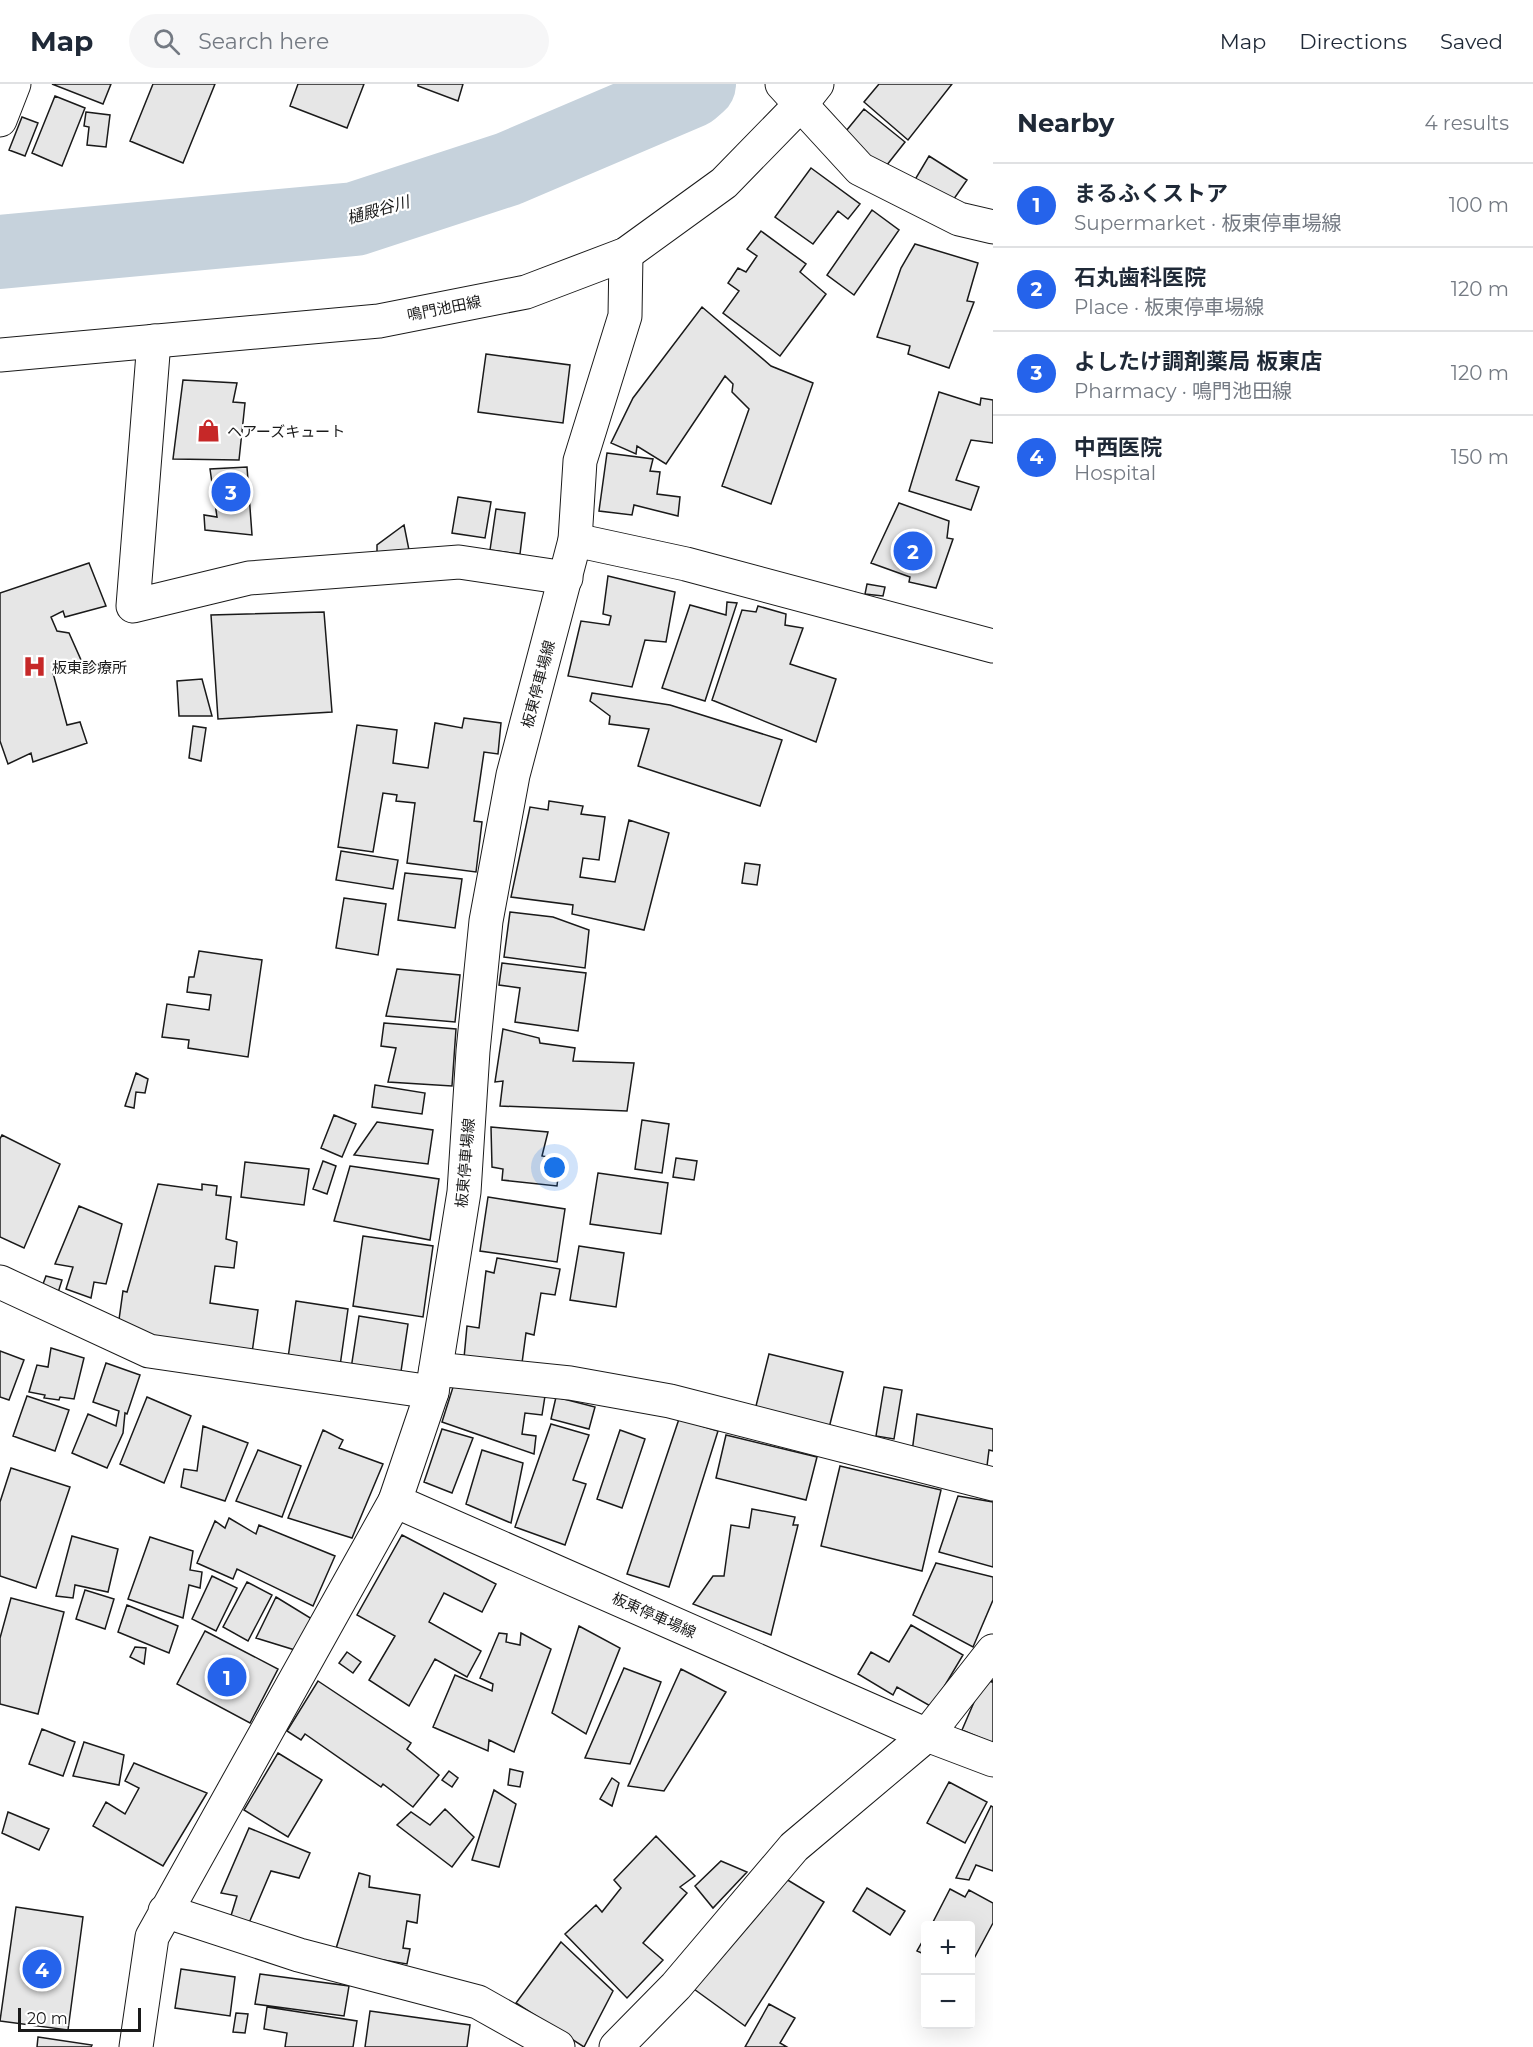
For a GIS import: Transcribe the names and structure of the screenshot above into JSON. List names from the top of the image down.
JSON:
{
  "streets": {
    "street": ["鳴門池田線", "板東停車場線"]
  },
  "crossings": [
    ["鳴門池田線", "板東停車場線"]
  ],
  "water": ["樋殿谷川"],
  "places": {
    "shop": ["ヘアーズキュート"],
    "hospital": ["板東診療所"]
  },
  "scale_bar": "20 m",
  "page": {
    "header": "Map",
    "search": "Search here",
    "nav": ["Map", "Directions", "Saved"],
    "heading": ["Nearby", "4 results"],
    "list": [
      {
        "mark": "1",
        "name": "まるふくストア",
        "note": "Supermarket · 板東停車場線",
        "value": "100 m"
      },
      {
        "mark": "2",
        "name": "石丸歯科医院",
        "note": "Place · 板東停車場線",
        "value": "120 m"
      },
      {
        "mark": "3",
        "name": "よしたけ調剤薬局 板東店",
        "note": "Pharmacy · 鳴門池田線",
        "value": "120 m"
      },
      {
        "mark": "4",
        "name": "中西医院",
        "note": "Hospital",
        "value": "150 m"
      }
    ],
    "pins": [
      "3",
      "2",
      "1",
      "4"
    ],
    "map_buttons": ["+", "−"],
    "scale": "20 m"
  }
}
